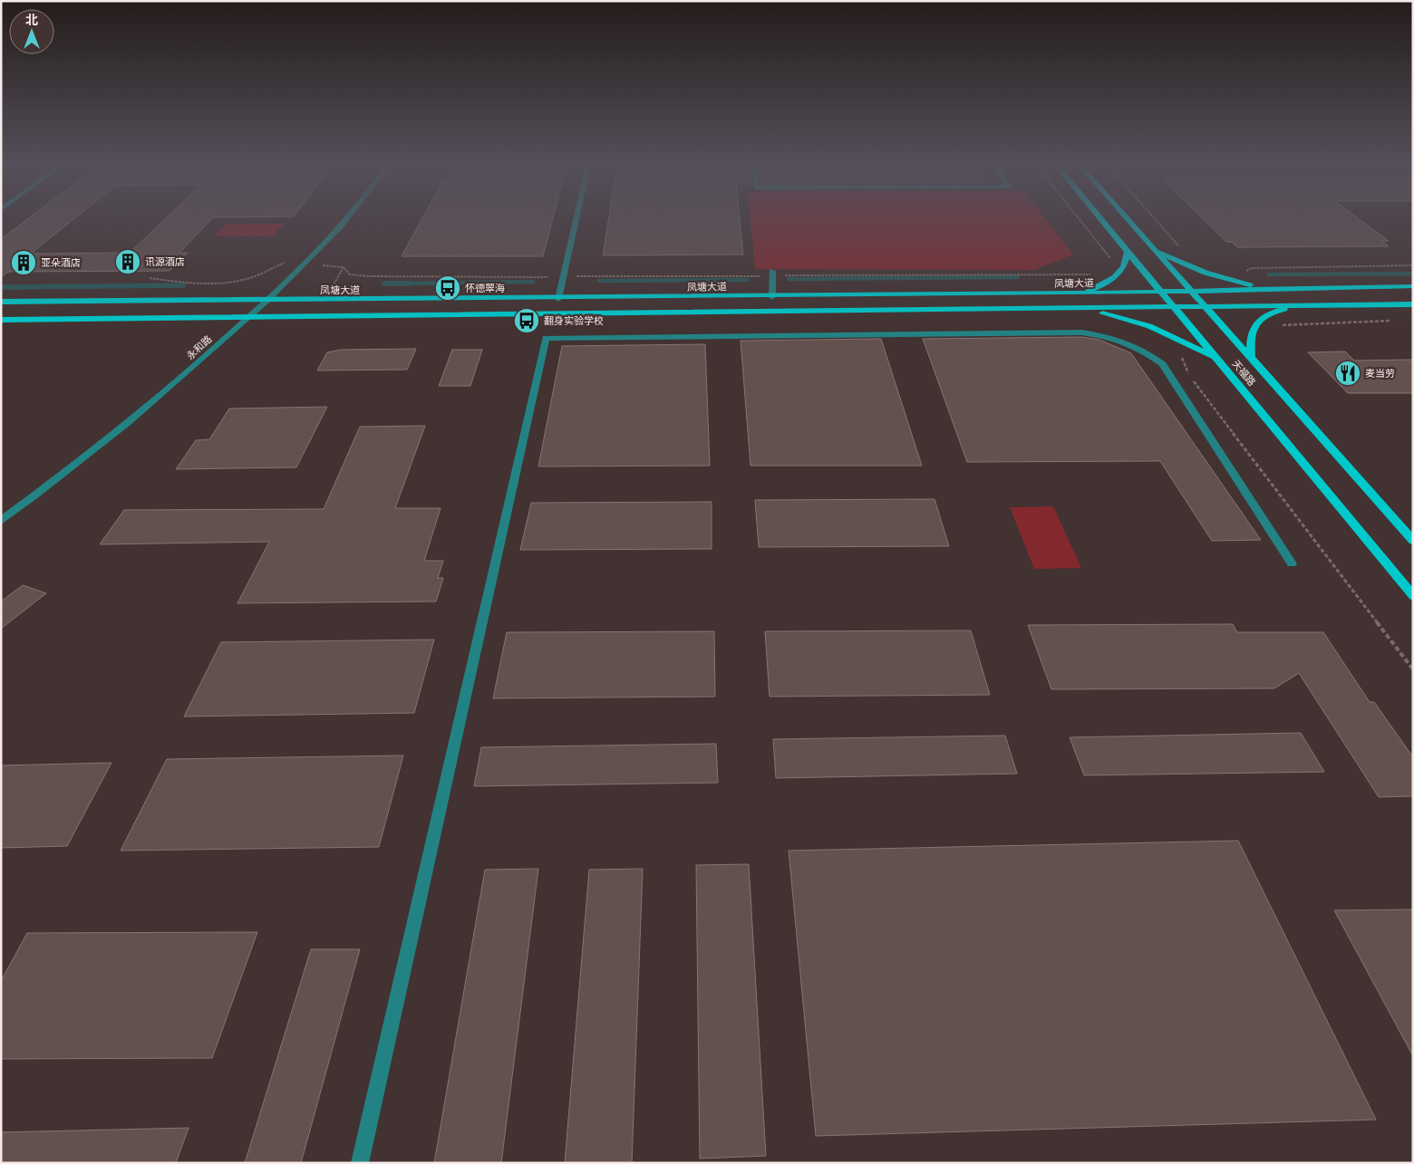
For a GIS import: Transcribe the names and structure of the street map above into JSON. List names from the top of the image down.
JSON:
{
  "streets": {
    "main road": ["凤塘大道", "天福路"],
    "street": ["永和路"]
  },
  "crossings": [
    ["凤塘大道", "永和路"],
    ["凤塘大道", "天福路"]
  ],
  "places": {
    "building": ["讯源酒店", "亚朵酒店"],
    "bus stop": ["怀德翠海", "翻身实验学校"],
    "restaurant": ["麦当劳"]
  },
  "north": "top"
}
